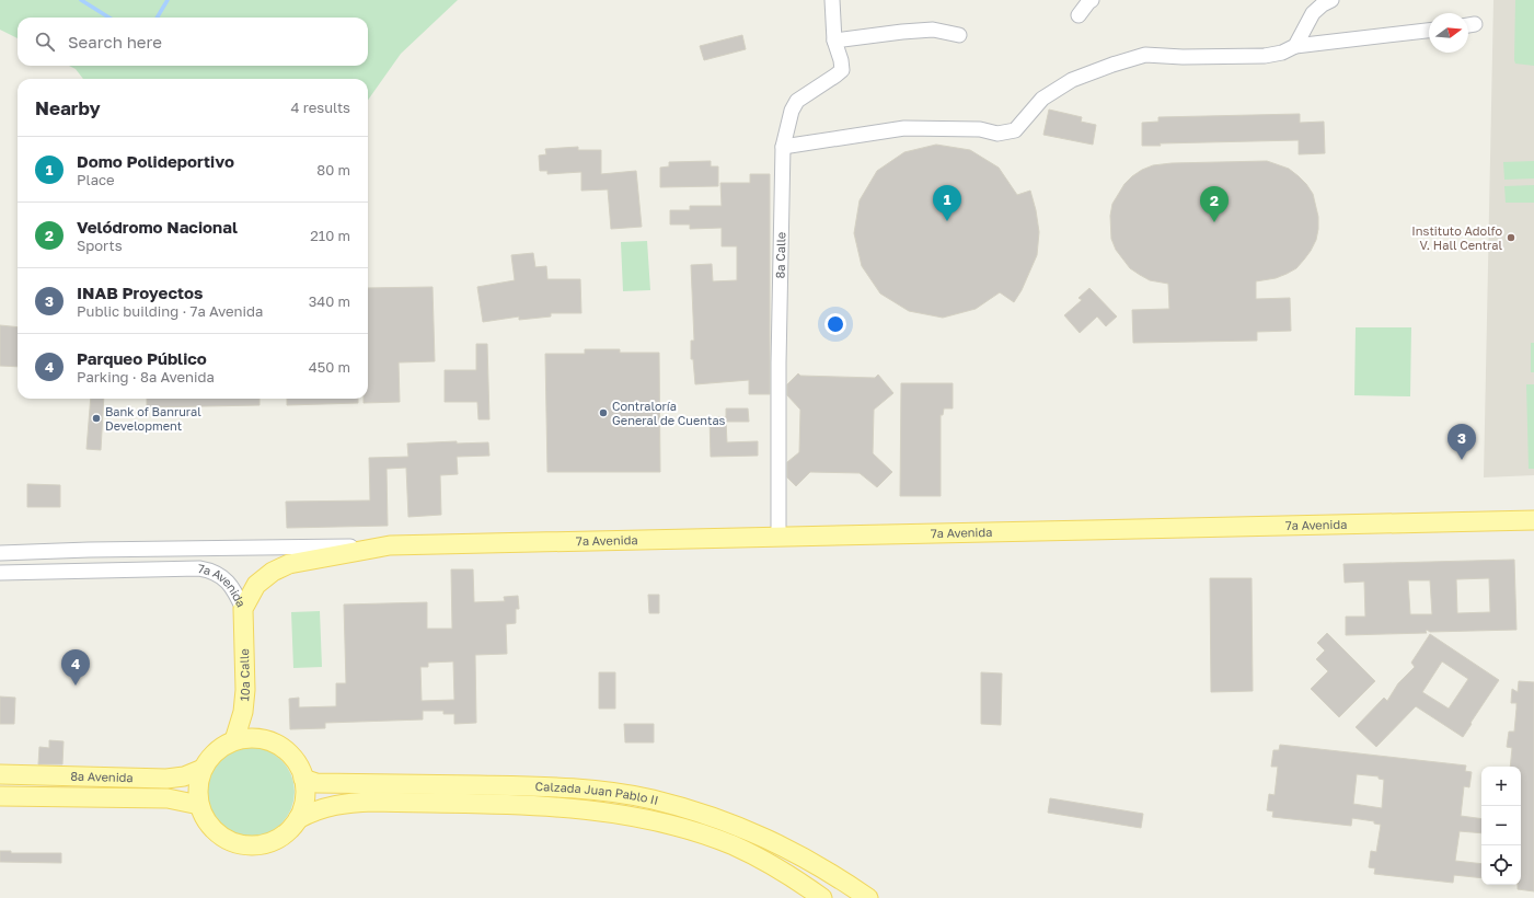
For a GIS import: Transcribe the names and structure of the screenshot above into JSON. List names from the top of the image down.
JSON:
{
  "streets": {
    "main road": [
      "7a Avenida",
      "10a Calle",
      "8a Avenida",
      "Calzada Juan Pablo II"
    ],
    "street": ["8a Calle"]
  },
  "crossings": [
    ["8a Calle", "7a Avenida"],
    ["7a Avenida", "10a Calle"],
    ["10a Calle", "8a Avenida"],
    ["10a Calle", "Calzada Juan Pablo II"],
    ["8a Avenida", "Calzada Juan Pablo II"]
  ],
  "places": ["Instituto Adolfo V. Hall Central", "Contraloría General de Cuentas", "Bank of Banrural Development"],
  "north": "right",
  "page": {
    "search": "Search here",
    "heading": ["Nearby", "4 results"],
    "list": [
      {
        "mark": "1",
        "name": "Domo Polideportivo",
        "note": "Place",
        "value": "80 m"
      },
      {
        "mark": "2",
        "name": "Velódromo Nacional",
        "note": "Sports",
        "value": "210 m"
      },
      {
        "mark": "3",
        "name": "INAB Proyectos",
        "note": "Public building · 7a Avenida",
        "value": "340 m"
      },
      {
        "mark": "4",
        "name": "Parqueo Público",
        "note": "Parking · 8a Avenida",
        "value": "450 m"
      }
    ],
    "pins": [
      "1",
      "2",
      "3",
      "4"
    ],
    "map_buttons": ["+", "−"]
  }
}
